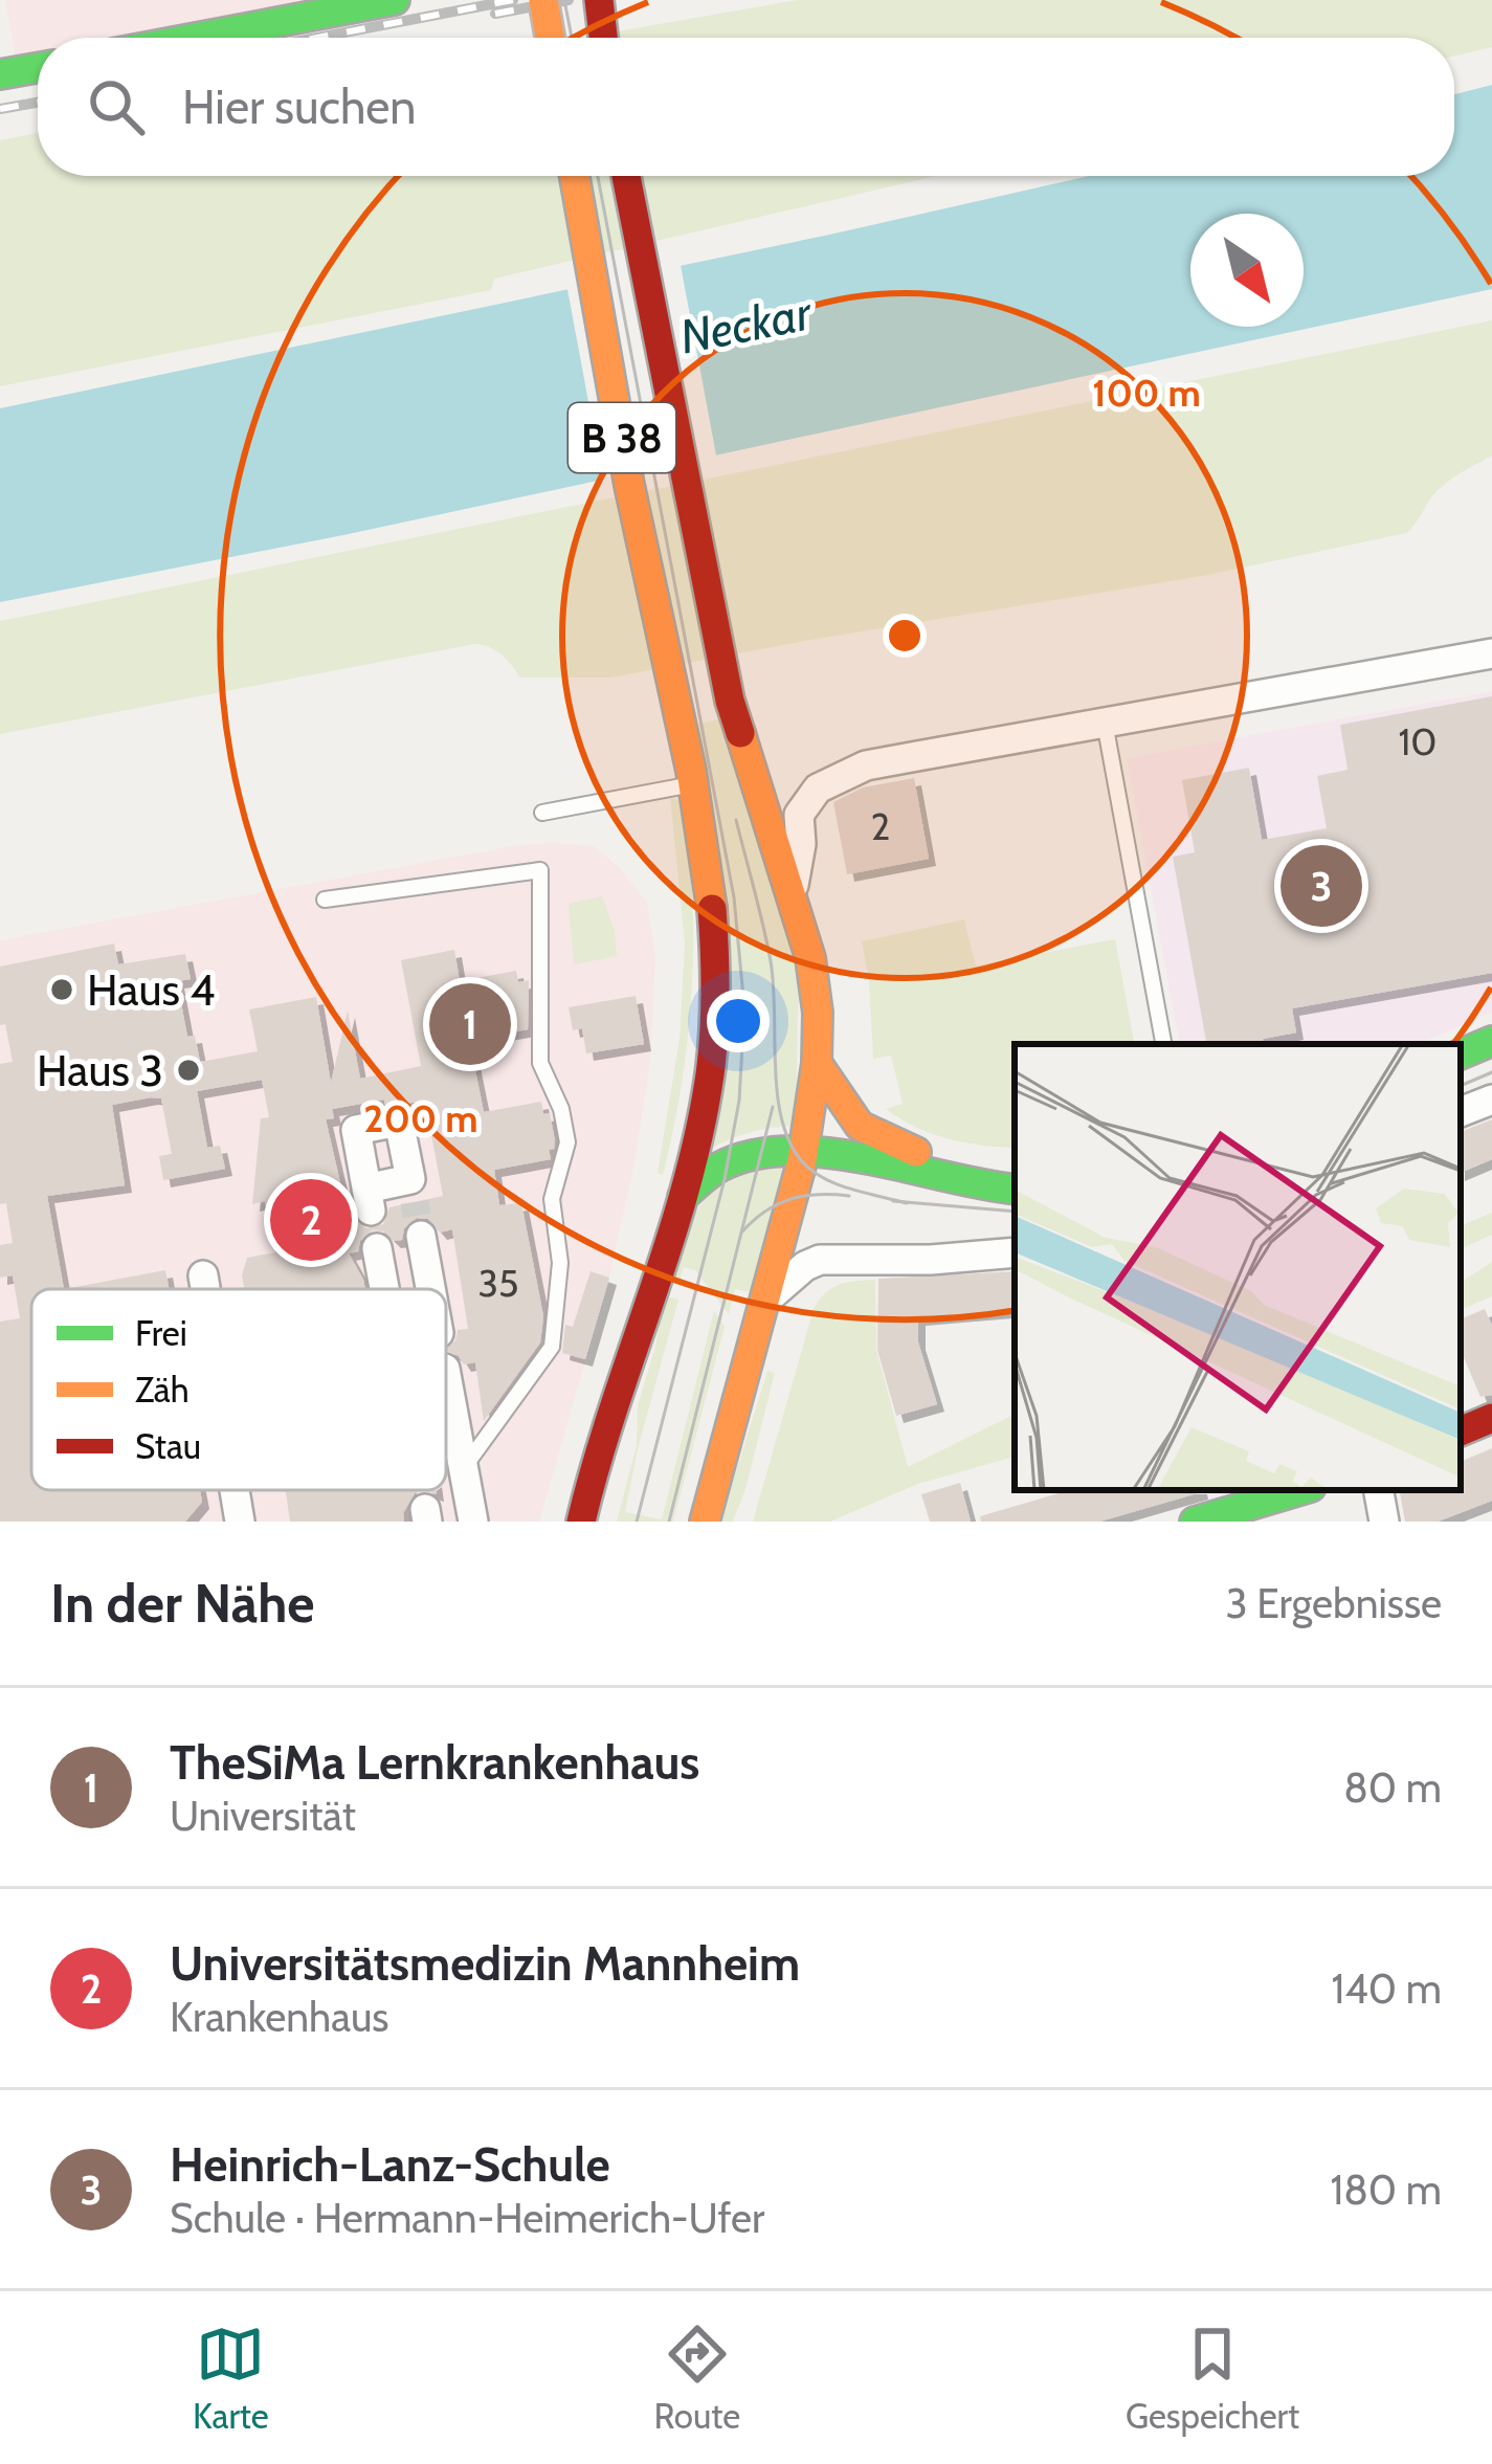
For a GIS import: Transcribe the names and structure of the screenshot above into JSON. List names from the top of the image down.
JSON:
{
  "streets": {
    "main road": ["B 38"]
  },
  "water": ["Neckar"],
  "places": ["Haus 4", "Haus 3"],
  "house_numbers": ["10", "2", "35"],
  "legend": ["Frei", "Zäh", "Stau"],
  "north": "bottom right",
  "page": {
    "search": "Hier suchen",
    "pins": ["3", "1", "2"],
    "heading": ["In der Nähe", "3 Ergebnisse"],
    "list": [
      {
        "mark": "1",
        "name": "TheSiMa Lernkrankenhaus",
        "note": "Universität",
        "value": "80 m"
      },
      {
        "mark": "2",
        "name": "Universitätsmedizin Mannheim",
        "note": "Krankenhaus",
        "value": "140 m"
      },
      {
        "mark": "3",
        "name": "Heinrich-Lanz-Schule",
        "note": "Schule · Hermann-Heimerich-Ufer",
        "value": "180 m"
      }
    ],
    "nav": ["Karte", "Route", "Gespeichert"]
  },
  "rings": ["100 m", "200 m"]
}
